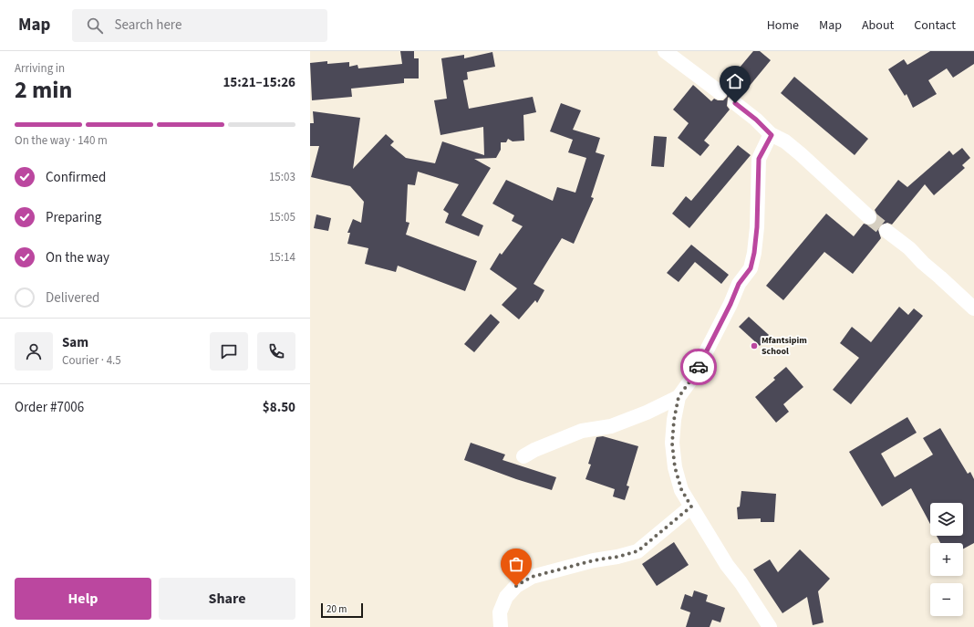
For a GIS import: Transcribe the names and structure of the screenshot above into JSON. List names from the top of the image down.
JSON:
{
  "places": ["Mfantsipim School"],
  "scale_bar": "20 m",
  "page": {
    "header": "Map",
    "search": "Search here",
    "nav": [
      "Home",
      "Map",
      "About",
      "Contact"
    ],
    "heading": ["2 min", "Arriving in", "15:21–15:26"],
    "panel": [
      "Sam",
      "Courier · 4.5",
      "Order #7006",
      "$8.50"
    ],
    "bar": "On the way · 140 m",
    "list": [
      ["Confirmed", "15:03"],
      ["Preparing", "15:05"],
      ["On the way", "15:14"],
      "Delivered"
    ],
    "map_buttons": ["+", "−"],
    "buttons": ["Help", "Share"],
    "scale": "20 m"
  }
}
